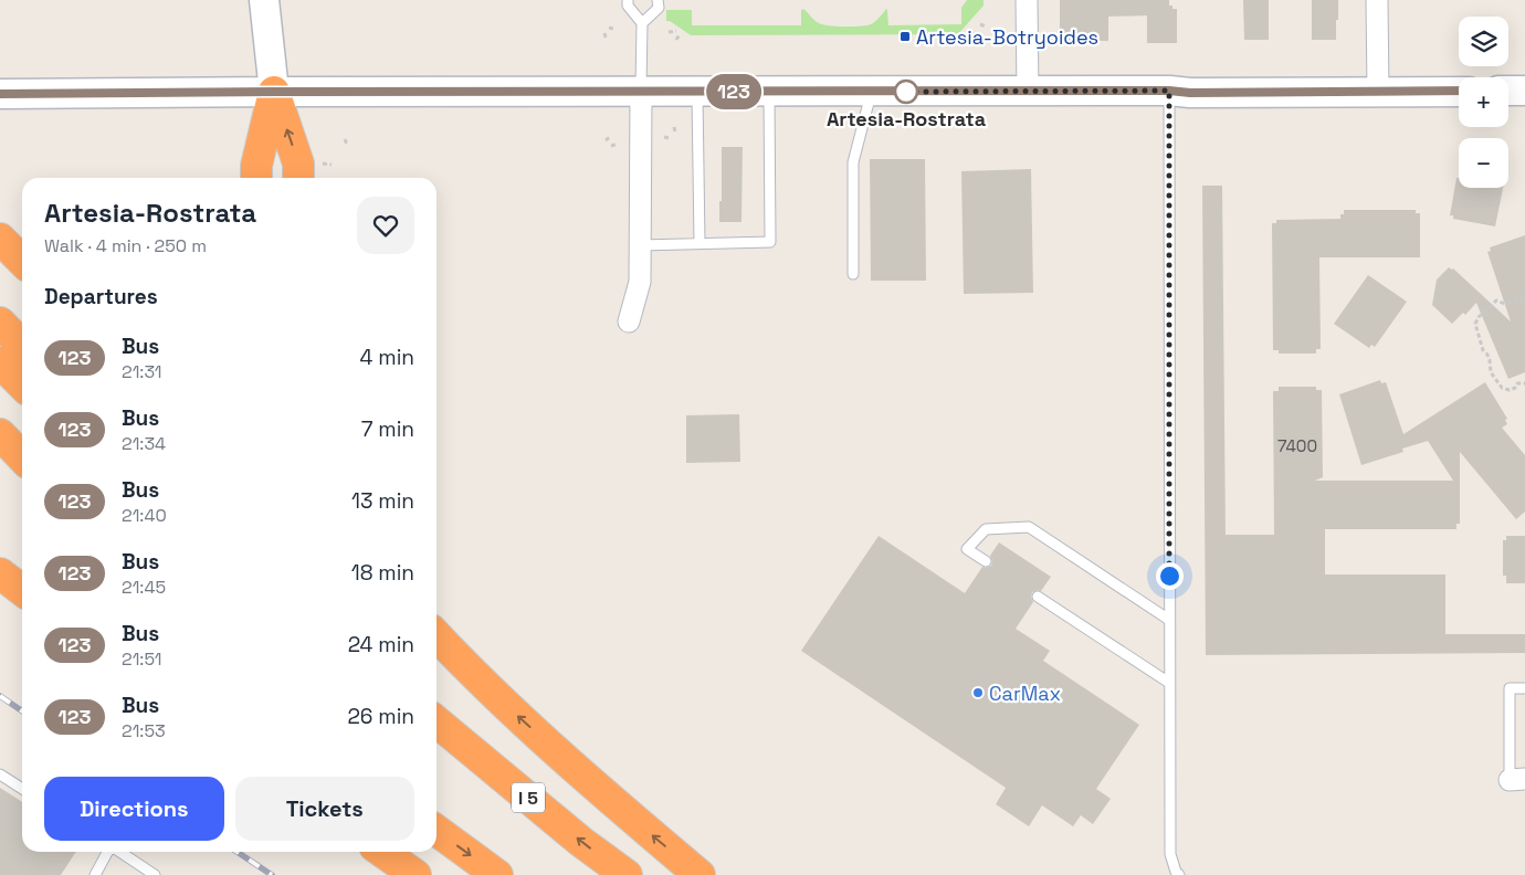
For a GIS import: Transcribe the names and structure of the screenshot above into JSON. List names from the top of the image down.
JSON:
{
  "streets": {
    "highway": ["I 5"]
  },
  "places": {
    "transit": ["Artesia-Botryoides"],
    "other": ["Artesia-Rostrata", "CarMax"]
  },
  "lines": ["bus line 123"],
  "house_numbers": ["7400"],
  "page": {
    "on_map": "123",
    "map_buttons": ["+", "−"],
    "heading": [
      ["Artesia-Rostrata", "Walk · 4 min · 250 m"],
      "Departures"
    ],
    "list": [
      {
        "mark": "123",
        "name": "Bus",
        "note": "21:31",
        "value": "4 min"
      },
      {
        "mark": "123",
        "name": "Bus",
        "note": "21:34",
        "value": "7 min"
      },
      {
        "mark": "123",
        "name": "Bus",
        "note": "21:40",
        "value": "13 min"
      },
      {
        "mark": "123",
        "name": "Bus",
        "note": "21:45",
        "value": "18 min"
      },
      {
        "mark": "123",
        "name": "Bus",
        "note": "21:51",
        "value": "24 min"
      },
      {
        "mark": "123",
        "name": "Bus",
        "note": "21:53",
        "value": "26 min"
      }
    ],
    "buttons": ["Directions", "Tickets"]
  }
}
